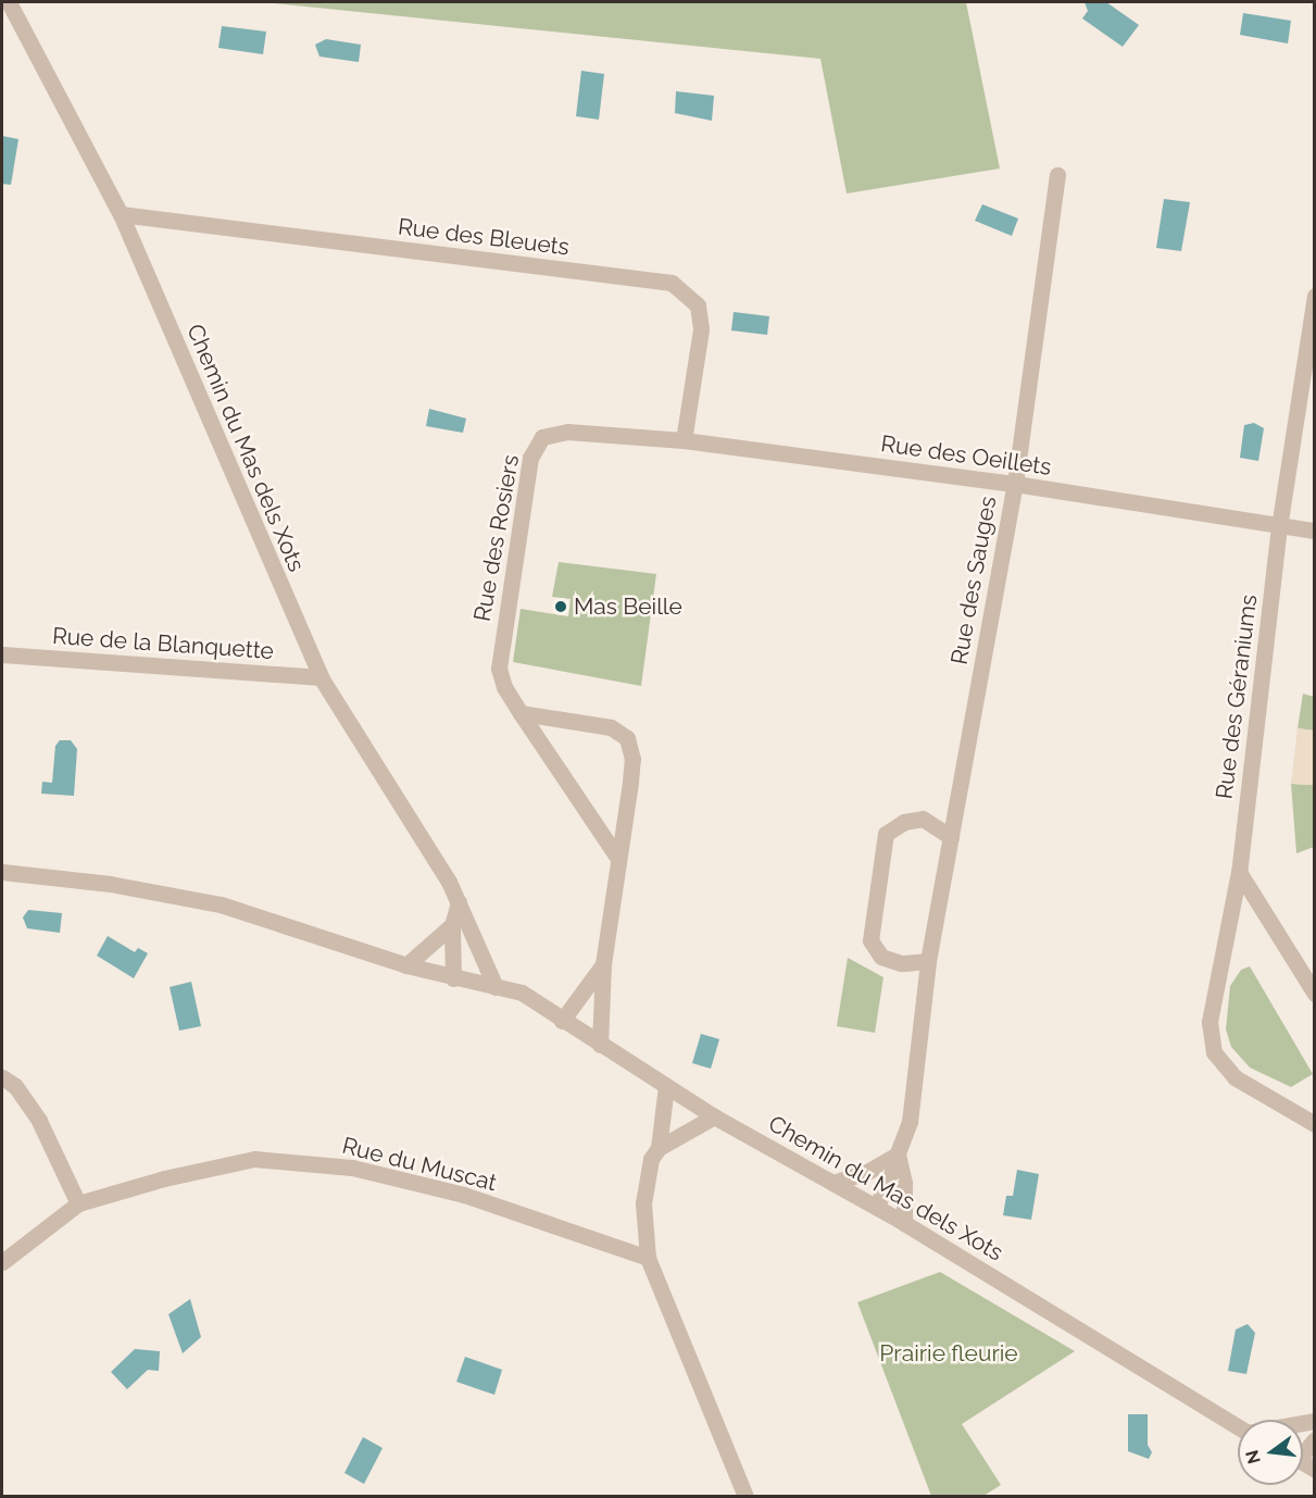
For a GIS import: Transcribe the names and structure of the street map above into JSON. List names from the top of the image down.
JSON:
{
  "streets": {
    "street": [
      "Rue des Bleuets",
      "Chemin du Mas dels Xots",
      "Rue des Oeillets",
      "Rue des Rosiers",
      "Rue des Sauges",
      "Rue de la Blanquette",
      "Rue des Géraniums",
      "Rue du Muscat"
    ]
  },
  "crossings": [
    ["Rue des Bleuets", "Chemin du Mas dels Xots"],
    ["Rue des Bleuets", "Rue des Oeillets"],
    ["Chemin du Mas dels Xots", "Rue des Sauges"],
    ["Chemin du Mas dels Xots", "Rue de la Blanquette"],
    ["Rue des Oeillets", "Rue des Rosiers"],
    ["Rue des Oeillets", "Rue des Sauges"],
    ["Rue des Oeillets", "Rue des Géraniums"]
  ],
  "parks": ["Prairie fleurie"],
  "places": ["Mas Beille"],
  "north": "left"
}
